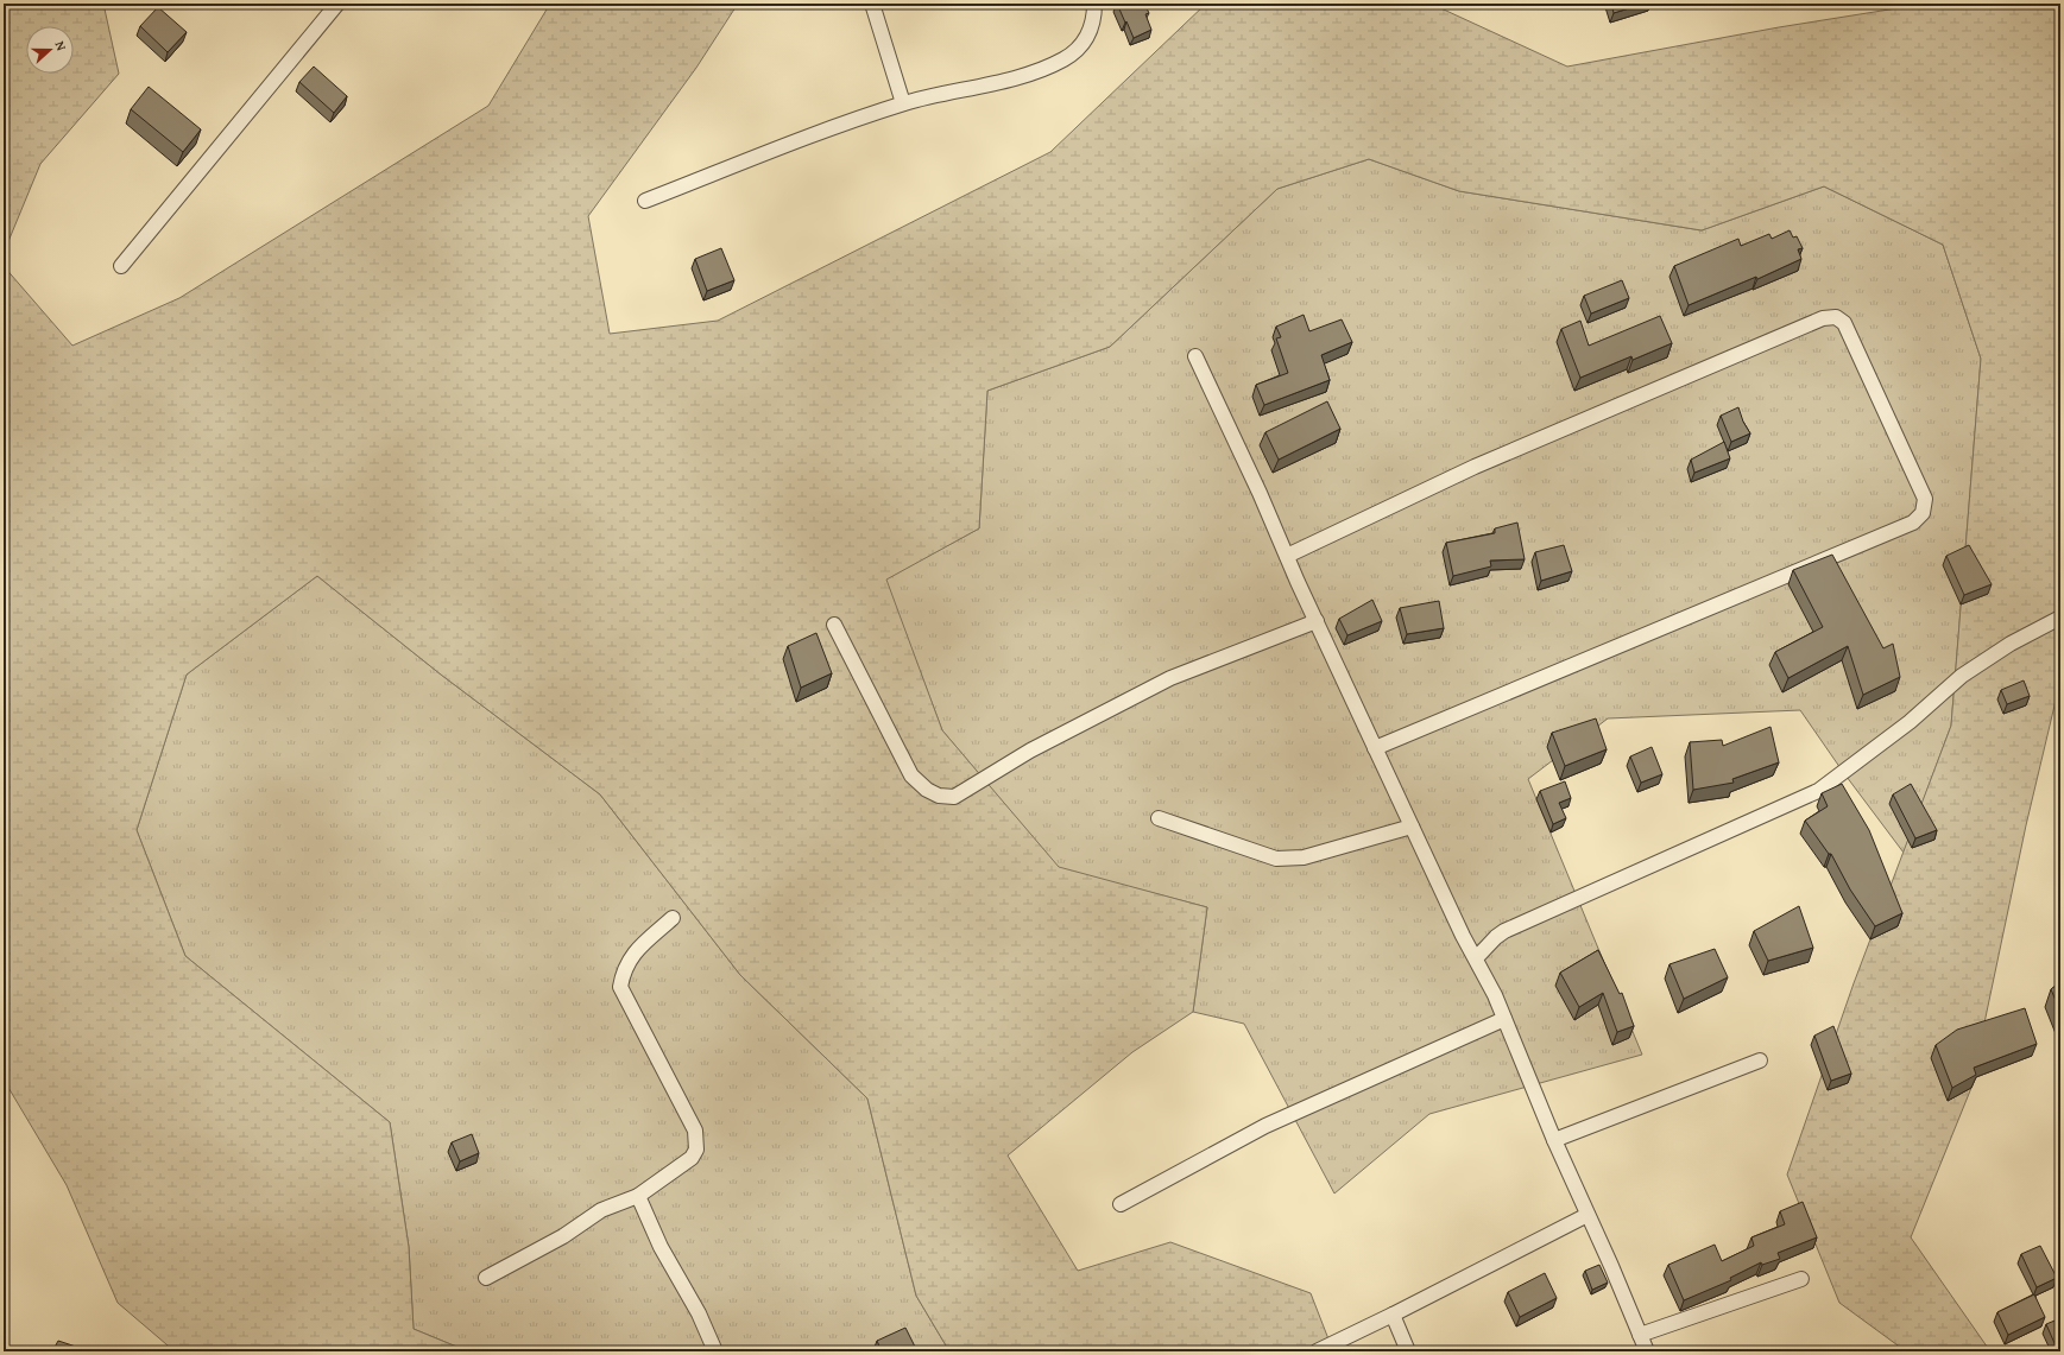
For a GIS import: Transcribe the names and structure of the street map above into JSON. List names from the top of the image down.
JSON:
{
  "north": "right"
}
